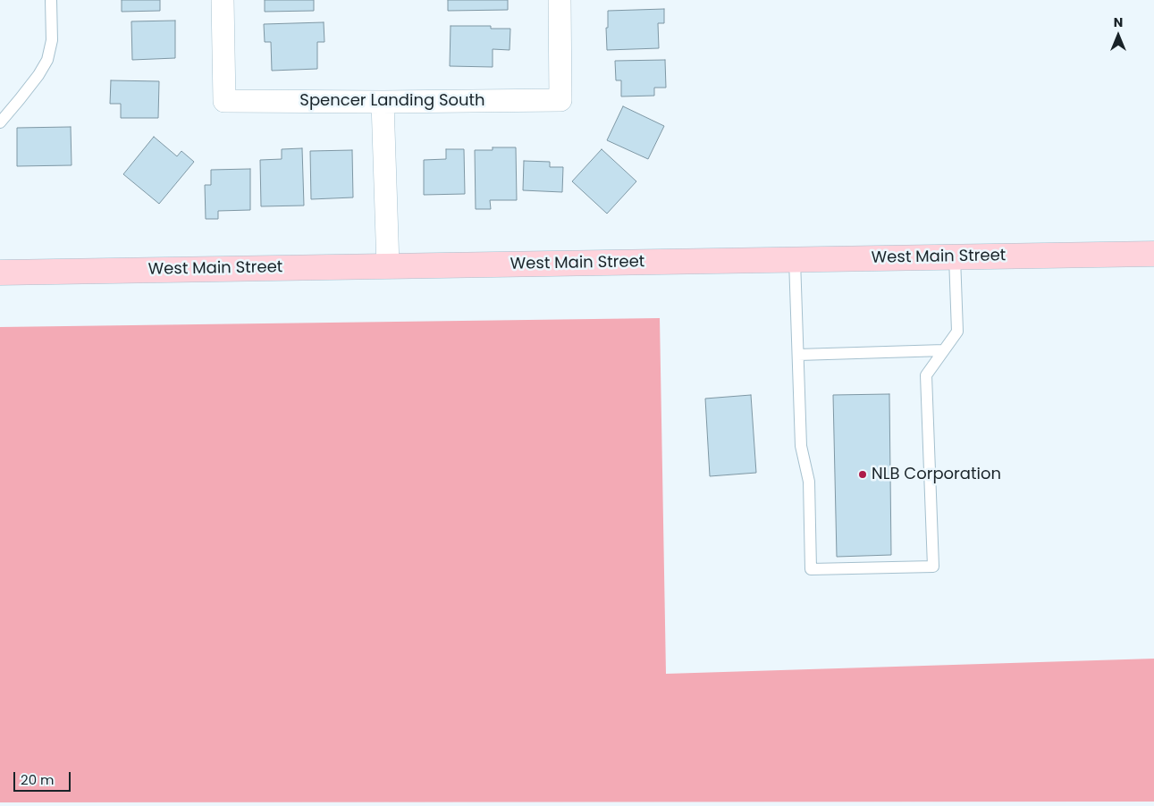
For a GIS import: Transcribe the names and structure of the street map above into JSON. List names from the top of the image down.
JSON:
{
  "streets": {
    "main road": ["West Main Street"],
    "street": ["Spencer Landing South"]
  },
  "places": ["NLB Corporation"],
  "scale_bar": "20 m",
  "north": "top"
}
